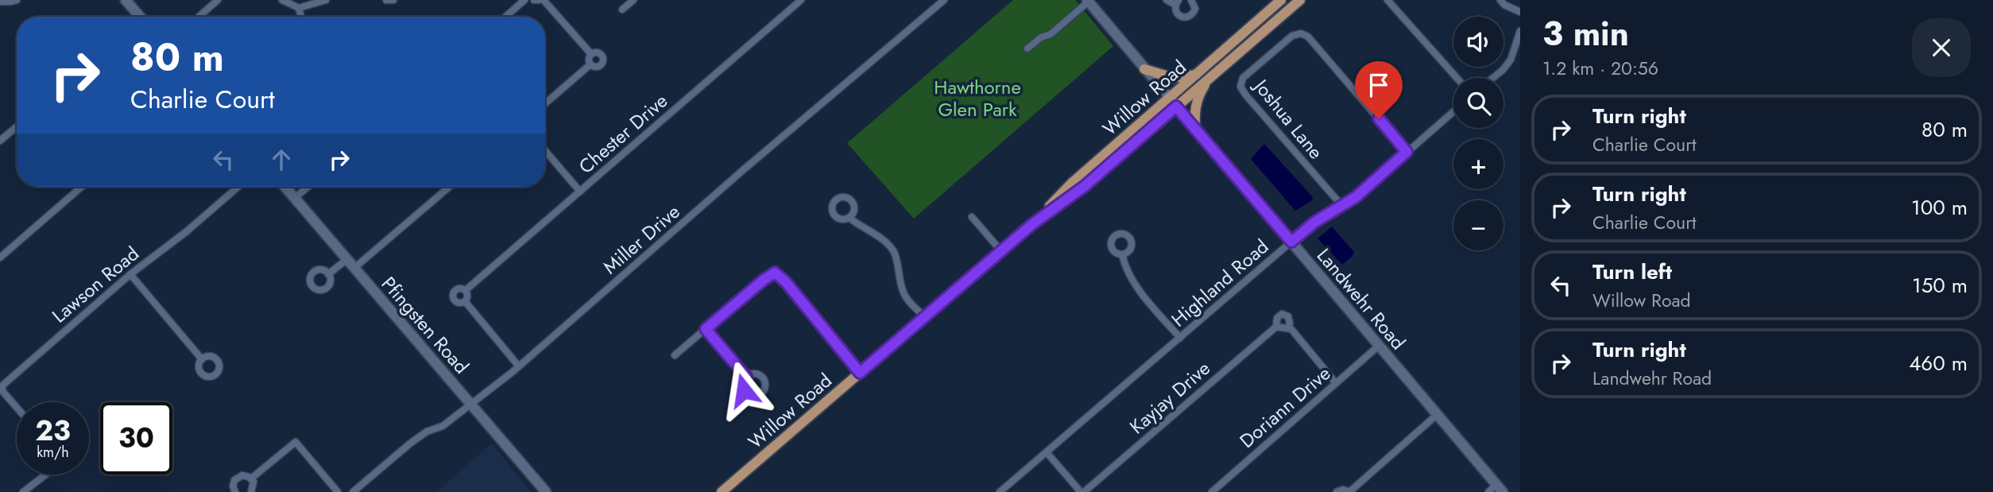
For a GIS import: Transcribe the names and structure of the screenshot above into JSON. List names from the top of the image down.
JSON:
{
  "streets": {
    "main road": ["Willow Road", "Landwehr Road", "Pfingsten Road"],
    "street": [
      "Joshua Lane",
      "Chester Drive",
      "Miller Drive",
      "Highland Road",
      "Lawson Road",
      "Kayjay Drive",
      "Doriann Drive"
    ]
  },
  "crossings": [
    ["Willow Road", "Landwehr Road"],
    ["Joshua Lane", "Highland Road"],
    ["Miller Drive", "Pfingsten Road"],
    ["Highland Road", "Landwehr Road"],
    ["Landwehr Road", "Doriann Drive"],
    ["Kayjay Drive", "Doriann Drive"]
  ],
  "parks": ["Hawthorne Glen Park"],
  "page": {
    "heading": ["3 min", "1.2 km · 20:56"],
    "map_buttons": ["+", "−"],
    "turn": ["80 m", "Charlie Court"],
    "list": [
      {
        "name": "Turn right",
        "note": "Charlie Court",
        "value": "80 m"
      },
      {
        "name": "Turn right",
        "note": "Charlie Court",
        "value": "100 m"
      },
      {
        "name": "Turn left",
        "note": "Willow Road",
        "value": "150 m"
      },
      {
        "name": "Turn right",
        "note": "Landwehr Road",
        "value": "460 m"
      }
    ],
    "speed": "23 km/h",
    "limit": "30"
  }
}
